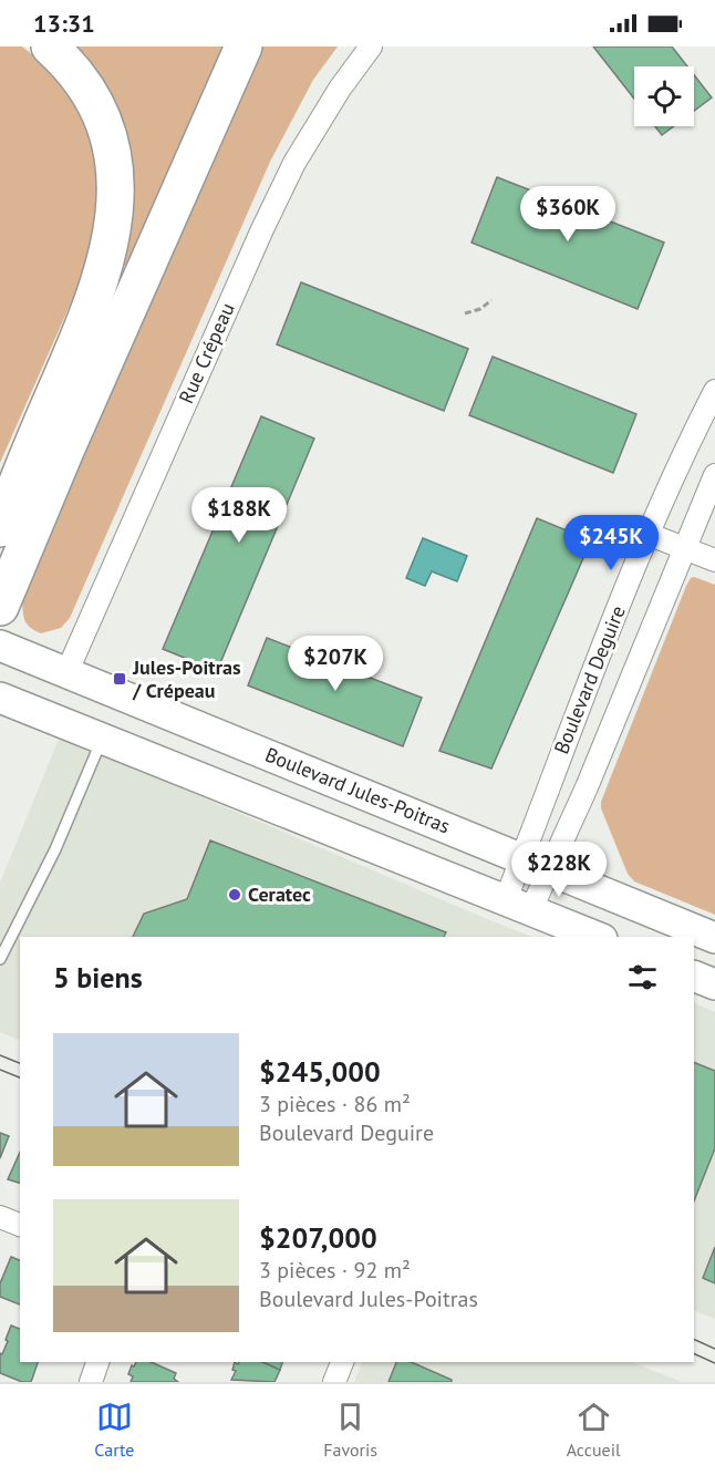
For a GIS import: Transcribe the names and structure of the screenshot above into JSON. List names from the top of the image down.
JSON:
{
  "streets": {
    "street": ["Rue Crépeau", "Boulevard Deguire", "Boulevard Jules-Poitras"]
  },
  "crossings": [
    ["Rue Crépeau", "Boulevard Jules-Poitras"],
    ["Boulevard Deguire", "Boulevard Jules-Poitras"]
  ],
  "places": {
    "transit": ["Jules-Poitras / Crépeau"],
    "other": ["Ceratec"]
  },
  "page": {
    "status": "13:31",
    "price": [
      "$360K",
      "$188K",
      "$245K",
      "$207K",
      "$228K"
    ],
    "heading": "5 biens",
    "list": [
      {
        "name": "$245,000",
        "note": "3 pièces · 86 m² · Boulevard Deguire"
      },
      {
        "name": "$207,000",
        "note": "3 pièces · 92 m² · Boulevard Jules-Poitras"
      }
    ],
    "tabs": ["Carte", "Favoris", "Accueil"]
  }
}
